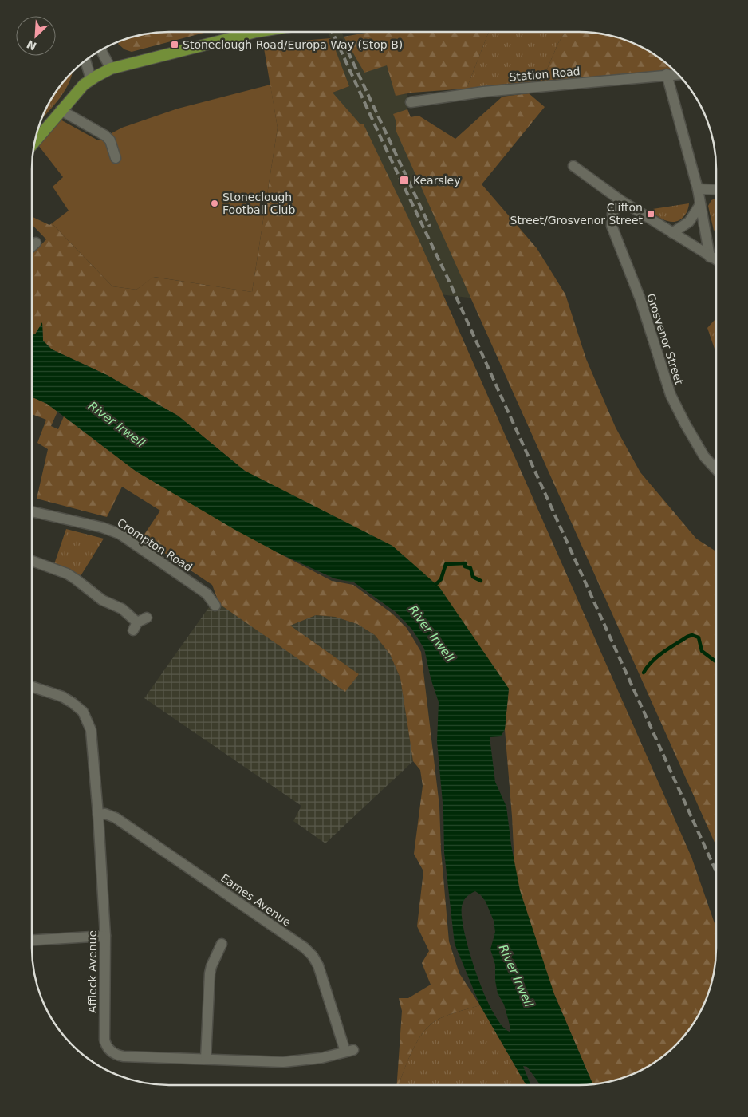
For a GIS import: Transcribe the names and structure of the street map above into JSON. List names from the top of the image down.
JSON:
{
  "streets": {
    "street": [
      "Station Road",
      "Grosvenor Street",
      "Crompton Road",
      "Eames Avenue",
      "Affleck Avenue"
    ]
  },
  "crossings": [
    ["Eames Avenue", "Affleck Avenue"]
  ],
  "water": ["River Irwell"],
  "places": {
    "transit": ["Stoneclough Road/Europa Way (Stop B)", "Kearsley", "Clifton Street/Grosvenor Street"],
    "other": ["Stoneclough Football Club"]
  },
  "north": "bottom left"
}
